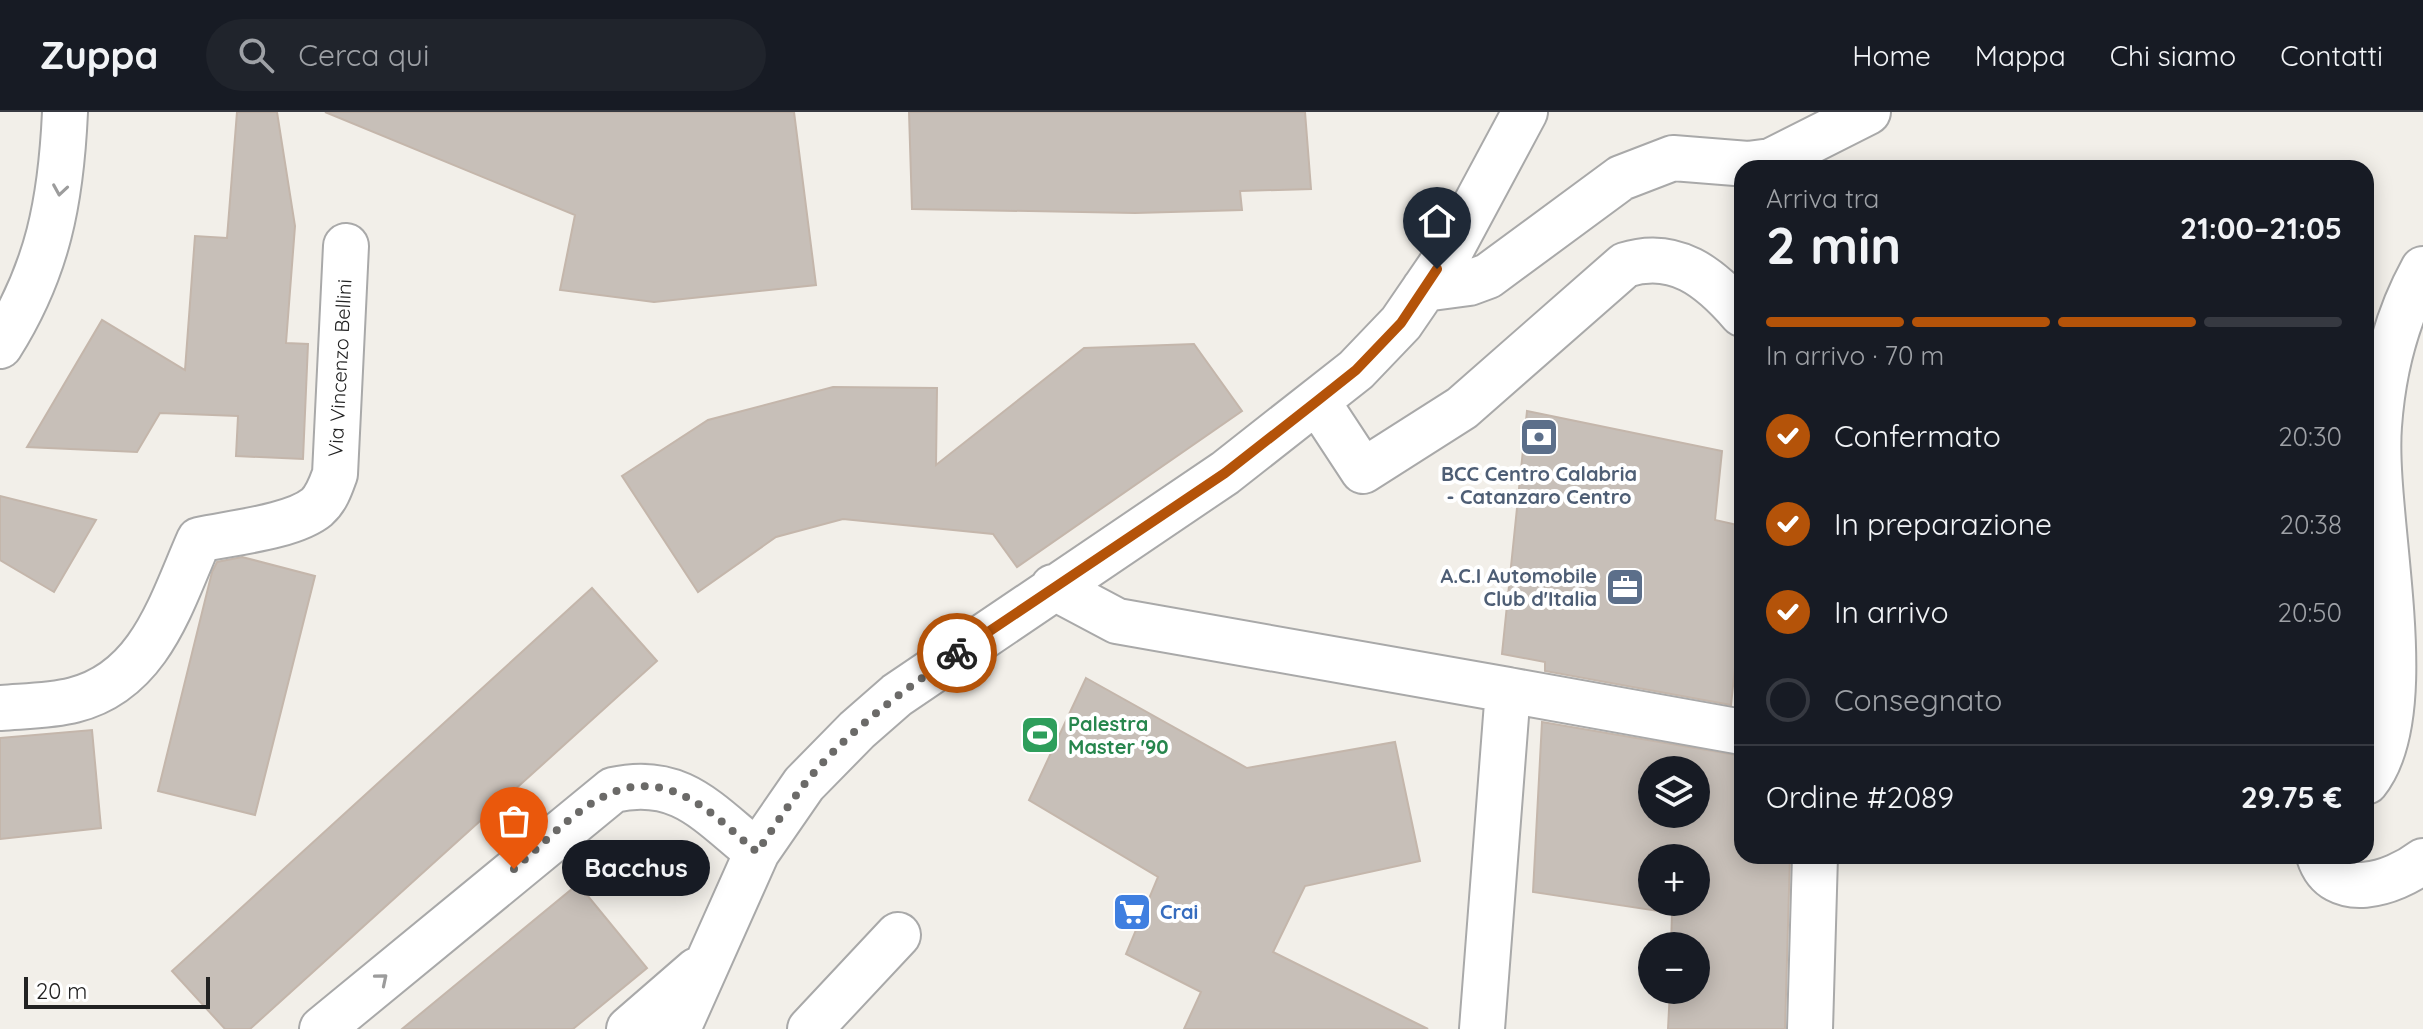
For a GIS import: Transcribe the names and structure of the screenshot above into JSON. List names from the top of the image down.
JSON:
{
  "streets": {
    "street": ["Via Vincenzo Bellini"]
  },
  "places": {
    "bank": ["BCC Centro Calabria - Catanzaro Centro"],
    "office": ["A.C.I Automobile Club d'Italia"],
    "sports": ["Palestra Master '90"],
    "other": ["Bacchus"],
    "supermarket": ["Crai"]
  },
  "scale_bar": "20 m",
  "page": {
    "header": "Zuppa",
    "search": "Cerca qui",
    "nav": [
      "Home",
      "Mappa",
      "Chi siamo",
      "Contatti"
    ],
    "heading": ["2 min", "Arriva tra", "21:00–21:05"],
    "panel": ["Ordine #2089", "29.75 €"],
    "bar": "In arrivo · 70 m",
    "list": [
      ["Confermato", "20:30"],
      ["In preparazione", "20:38"],
      ["In arrivo", "20:50"],
      "Consegnato"
    ],
    "map_buttons": ["+", "−"],
    "bubble": "Bacchus",
    "scale": "20 m"
  }
}
